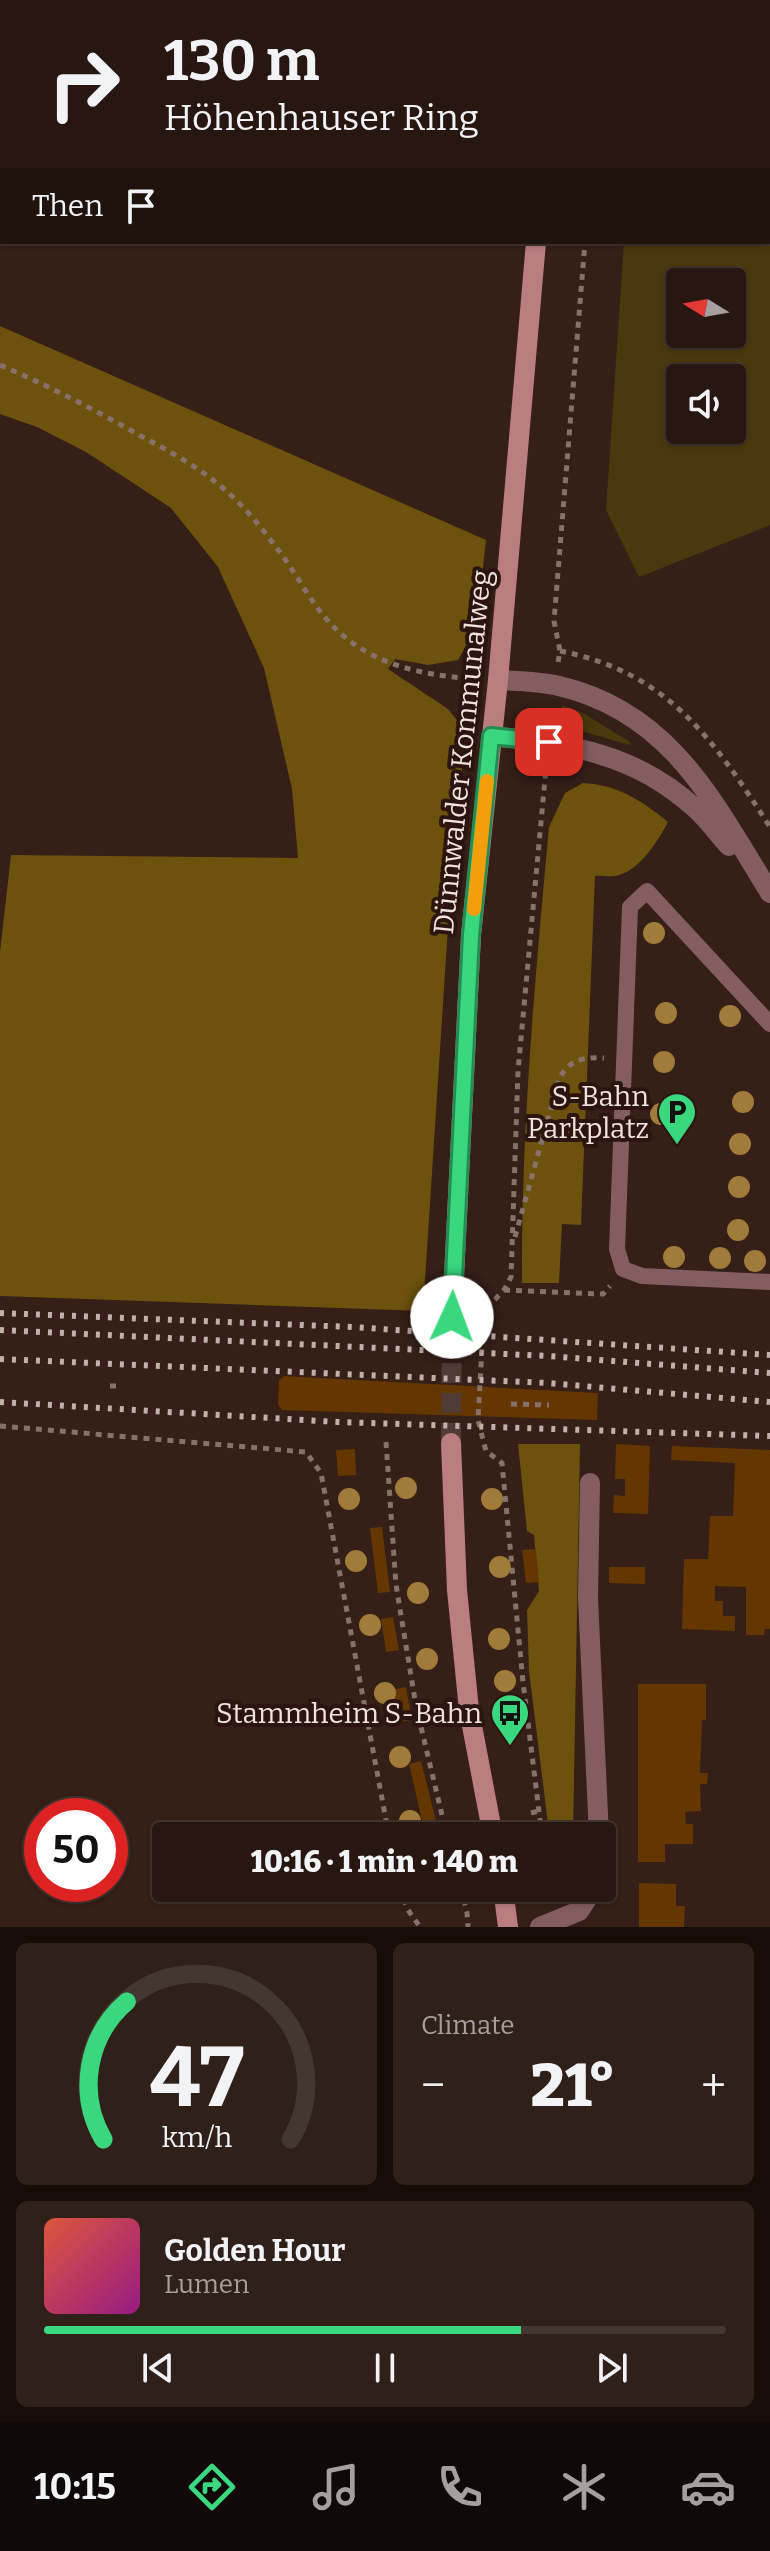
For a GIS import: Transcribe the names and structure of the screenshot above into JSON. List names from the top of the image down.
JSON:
{
  "streets": {
    "main road": ["Dünnwalder Kommunalweg"]
  },
  "places": {
    "parking": ["S-Bahn Parkplatz"],
    "bus stop": ["Stammheim S-Bahn"]
  },
  "north": "left",
  "page": {
    "turn": ["130 m", "Höhenhauser Ring"],
    "then": "Then",
    "limit": "50",
    "trip": "10:16 · 1 min · 140 m",
    "tile": "Climate",
    "heat": ["−", "21°", "+"],
    "song": ["Golden Hour", "Lumen"],
    "tabs": "10:15",
    "gauge": ["47", "km/h"]
  }
}
